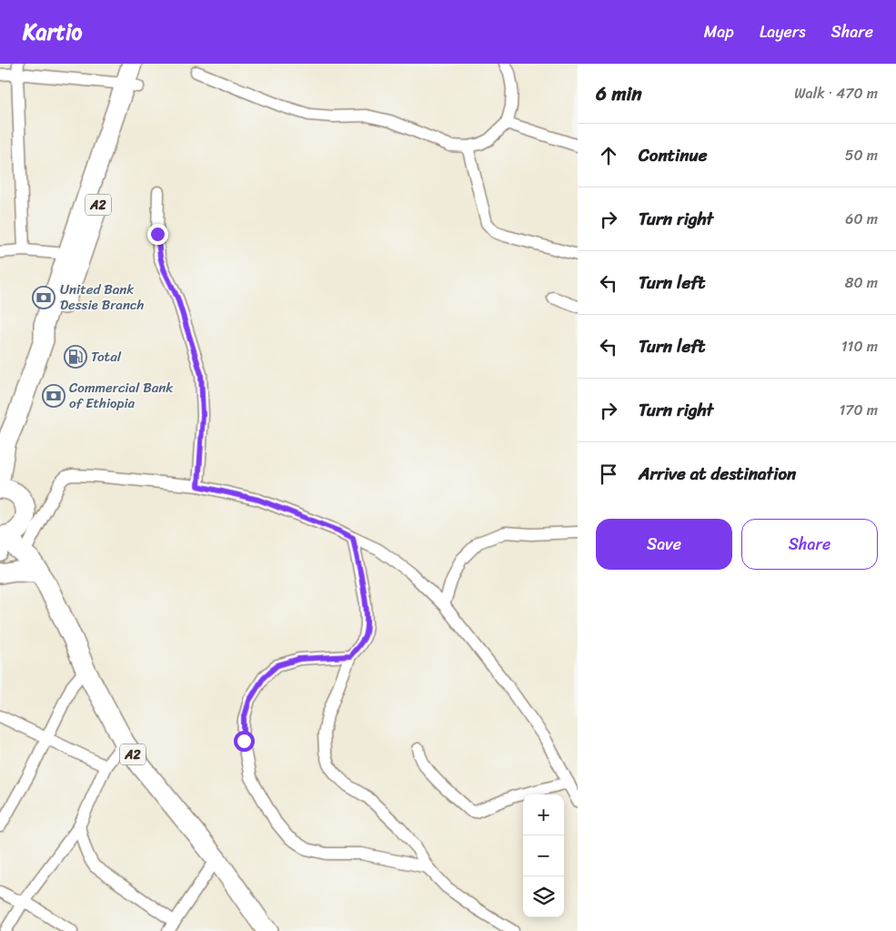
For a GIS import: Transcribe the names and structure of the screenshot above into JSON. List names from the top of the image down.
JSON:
{
  "streets": {
    "highway": ["A2"]
  },
  "places": {
    "bank": ["United Bank Dessie Branch", "Commercial Bank of Ethiopia"],
    "fuel station": ["Total"]
  },
  "page": {
    "header": "Kartio",
    "nav": ["Map", "Layers", "Share"],
    "heading": ["6 min", "Walk · 470 m"],
    "list": [
      ["Continue", "50 m"],
      ["Turn right", "60 m"],
      ["Turn left", "80 m"],
      ["Turn left", "110 m"],
      ["Turn right", "170 m"],
      "Arrive at destination"
    ],
    "buttons": ["Save", "Share"],
    "map_buttons": ["+", "−"]
  }
}
